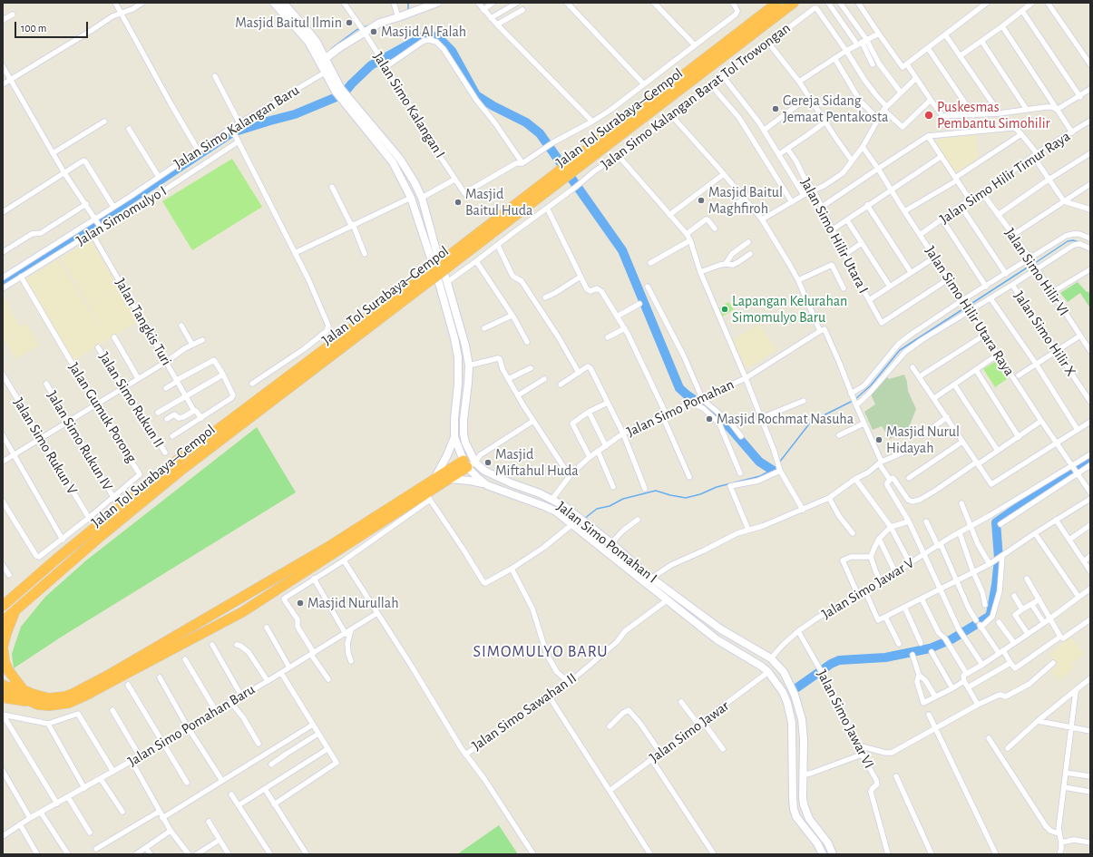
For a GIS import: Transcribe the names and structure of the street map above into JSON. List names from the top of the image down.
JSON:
{
  "streets": {
    "highway": ["Jalan Tol Surabaya–Gempol"],
    "main road": ["Jalan Simo Pomahan I"],
    "street": [
      "Jalan Simo Kalangan Barat Tol Trowongan",
      "Jalan Simo Kalangan I",
      "Jalan Simo Kalangan Baru",
      "Jalan Simo Hilir Timur Raya",
      "Jalan Simomulyo I",
      "Jalan Simo Hilir Utara I",
      "Jalan Simo Hilir VI",
      "Jalan Simo Hilir Utara Raya",
      "Jalan Tangkis Turi",
      "Jalan Simo Hilir X",
      "Jalan Simo Rukun II",
      "Jalan Simo Pomahan",
      "Jalan Gumuk Porong",
      "Jalan Simo Rukun IV",
      "Jalan Simo Rukun V",
      "Jalan Simo Jawar V",
      "Jalan Simo Sawahan II",
      "Jalan Simo Jawar VI",
      "Jalan Simo Pomahan Baru",
      "Jalan Simo Jawar"
    ]
  },
  "crossings": [
    ["Jalan Simo Hilir Timur Raya", "Jalan Simo Hilir VI"],
    ["Jalan Simo Hilir Timur Raya", "Jalan Simo Hilir Utara Raya"],
    ["Jalan Simomulyo I", "Jalan Tangkis Turi"],
    ["Jalan Simomulyo I", "Jalan Gumuk Porong"],
    ["Jalan Simo Hilir Utara I", "Jalan Simo Hilir Utara Raya"],
    ["Jalan Simo Hilir Utara Raya", "Jalan Simo Jawar V"],
    ["Jalan Simo Pomahan", "Jalan Simo Pomahan I"],
    ["Jalan Gumuk Porong", "Jalan Simo Rukun IV"],
    ["Jalan Gumuk Porong", "Jalan Simo Rukun V"],
    ["Jalan Simo Pomahan I", "Jalan Simo Jawar V"],
    ["Jalan Simo Jawar V", "Jalan Simo Jawar VI"]
  ],
  "districts": ["SIMOMULYO BARU"],
  "places": [
    "Masjid Baitul Ilmin",
    "Masjid Al Falah",
    "Gereja Sidang Jemaat Pentakosta",
    "Puskesmas Pembantu Simohilir",
    "Masjid Baitul Maghfiroh",
    "Masjid Baitul Huda",
    "Lapangan Kelurahan Simomulyo Baru",
    "Masjid Rochmat Nasuha",
    "Masjid Nurul Hidayah",
    "Masjid Miftahul Huda",
    "Masjid Nurullah"
  ],
  "scale_bar": "100 m"
}
